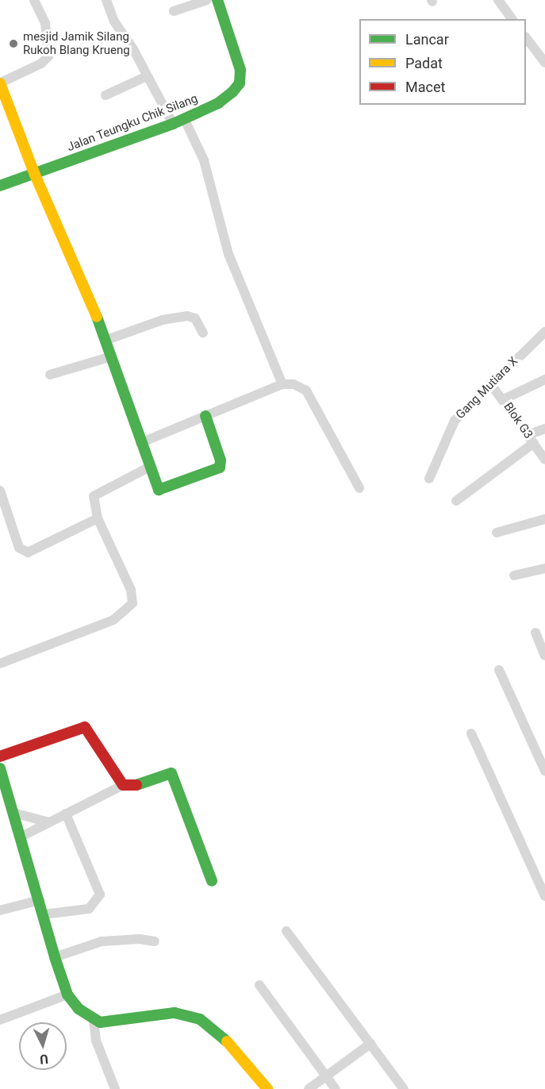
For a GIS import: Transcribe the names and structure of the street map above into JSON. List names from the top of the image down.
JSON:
{
  "streets": {
    "street": ["Jalan Teungku Chik Silang", "Gang Mutiara X", "Blok G3"]
  },
  "crossings": [
    ["Gang Mutiara X", "Blok G3"]
  ],
  "places": ["mesjid Jamik Silang Rukoh Blang Krueng"],
  "legend": ["Lancar", "Padat", "Macet"],
  "north": "bottom"
}
